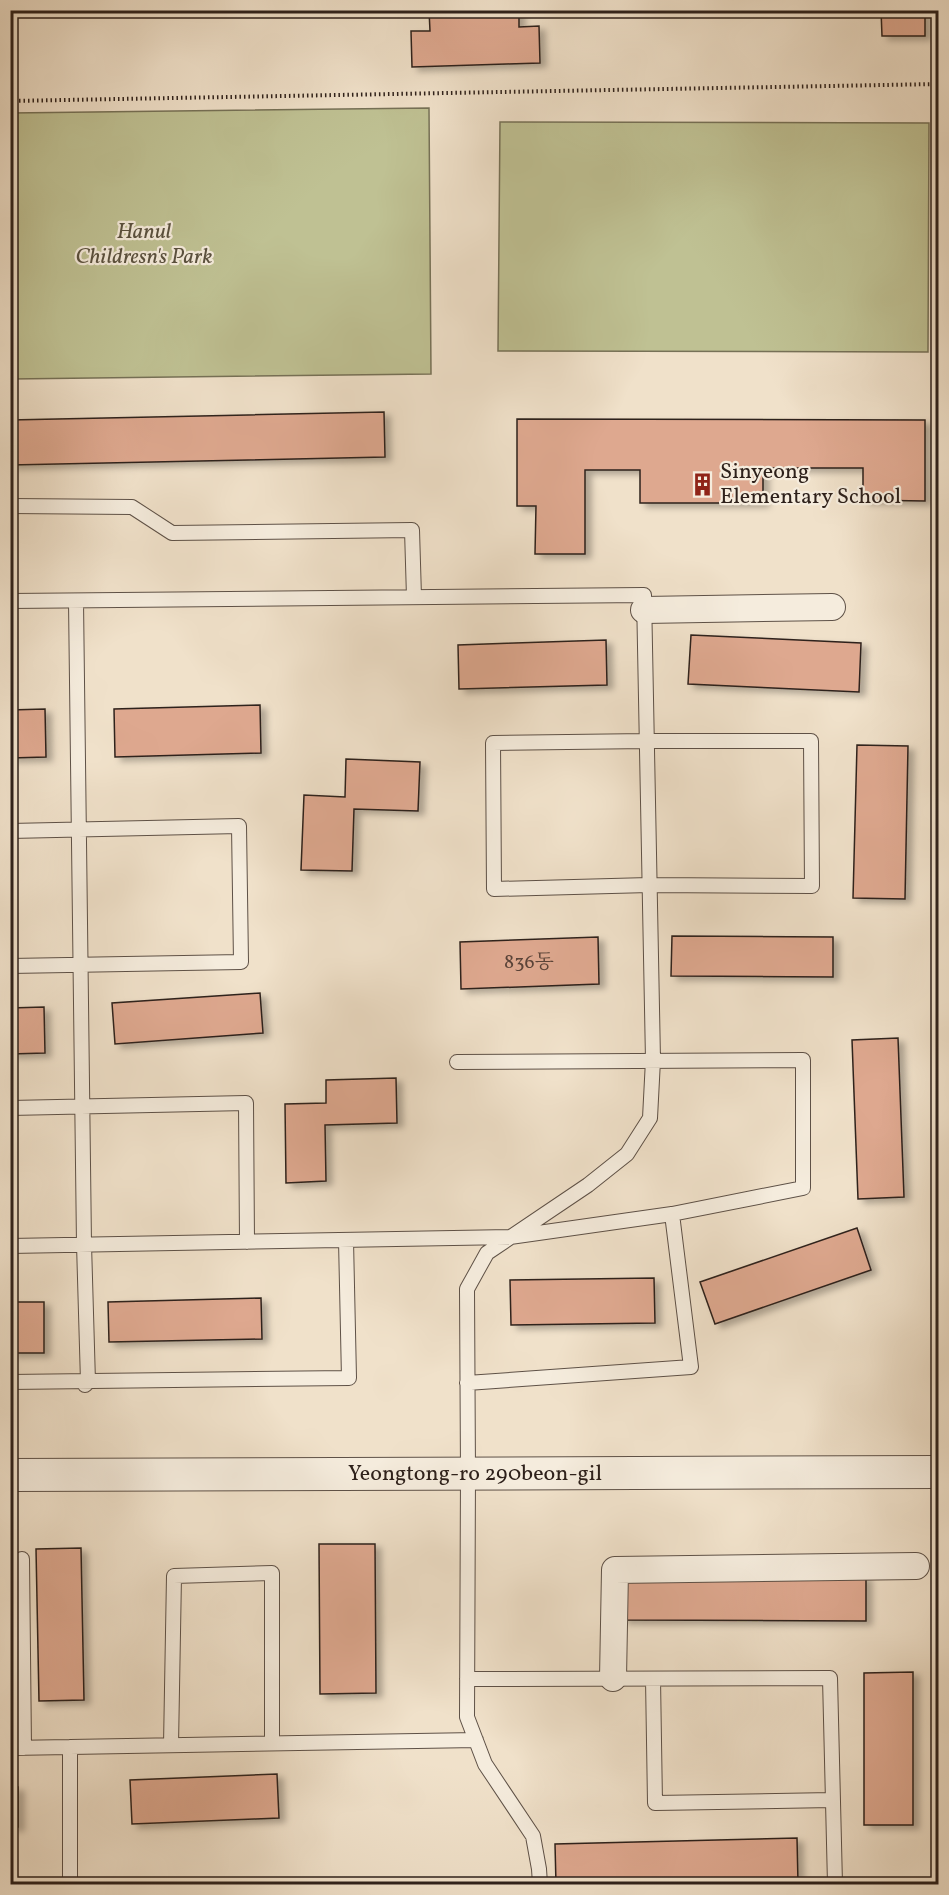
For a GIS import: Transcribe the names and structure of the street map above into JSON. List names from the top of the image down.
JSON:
{
  "streets": {
    "street": ["Yeongtong-ro 290beon-gil"]
  },
  "parks": ["Hanul Childresn's Park"],
  "places": {
    "building": ["Sinyeong Elementary School"]
  },
  "house_numbers": ["836동"]
}
